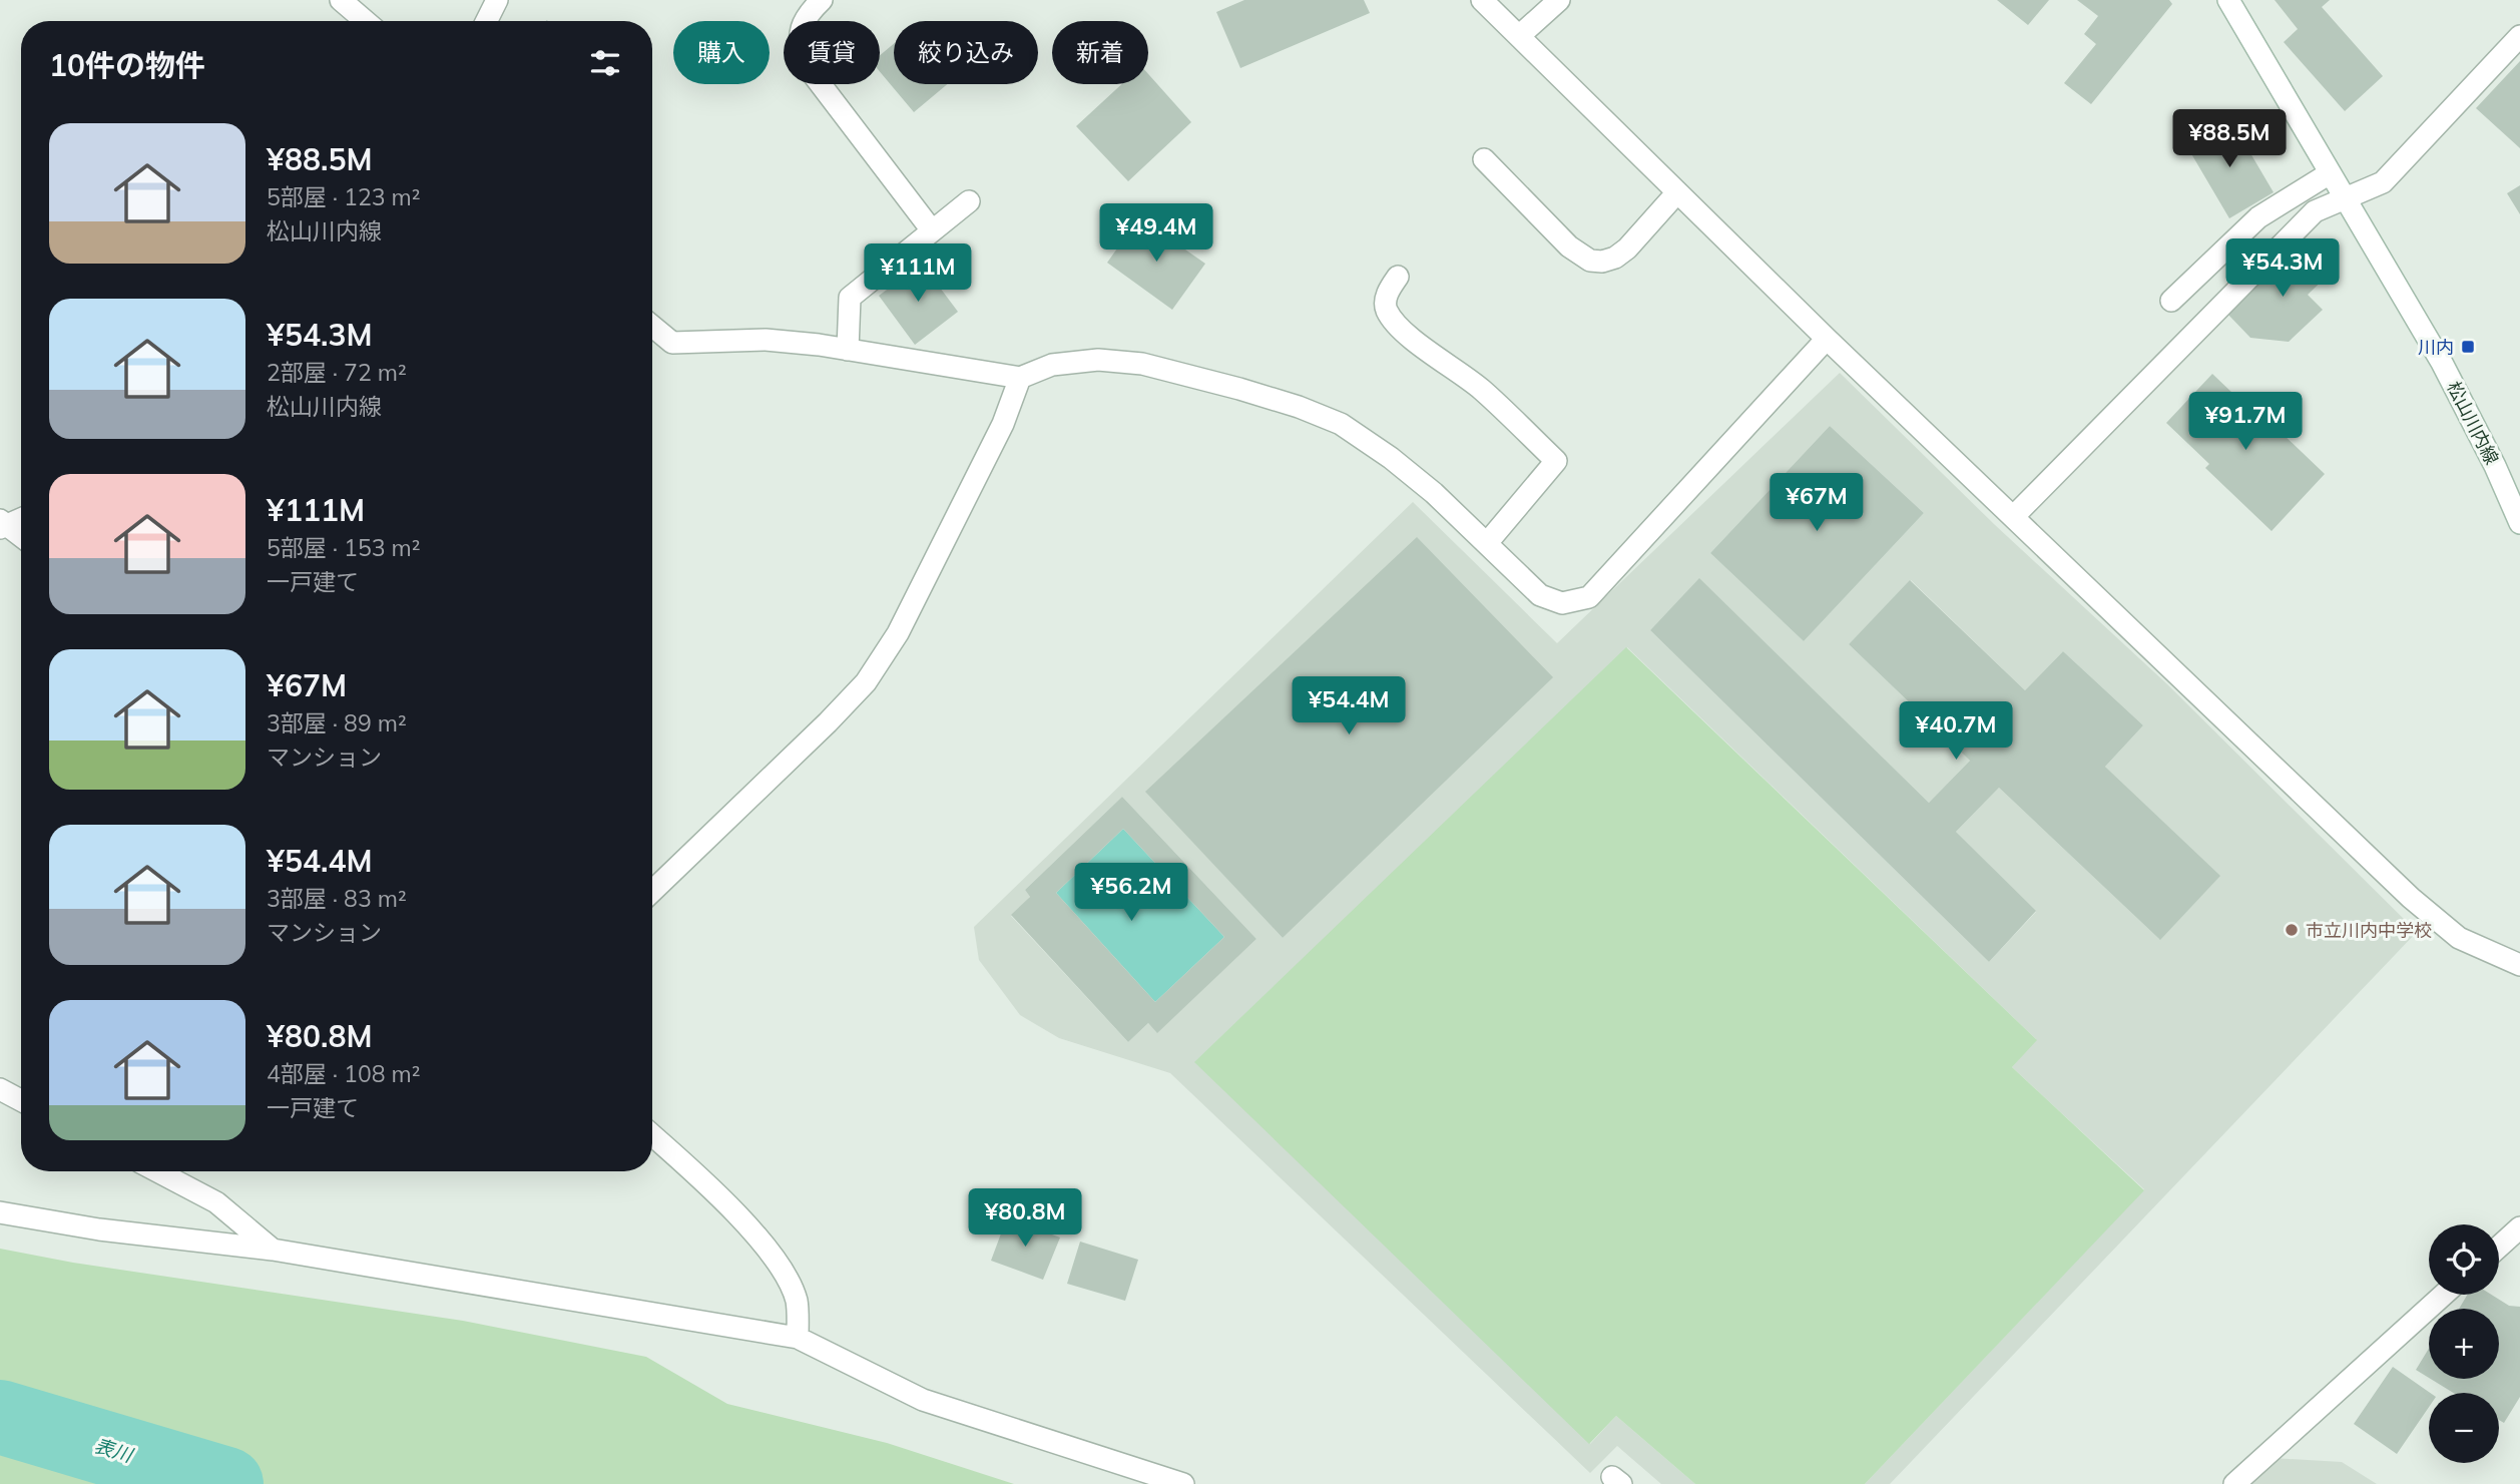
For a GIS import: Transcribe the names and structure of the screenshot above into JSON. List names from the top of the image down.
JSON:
{
  "streets": {
    "street": ["松山川内線"]
  },
  "water": ["表川"],
  "places": {
    "transit": ["川内"],
    "other": ["市立川内中学校"]
  },
  "page": {
    "chip": [
      "購入",
      "賃貸",
      "絞り込み",
      "新着"
    ],
    "heading": "10件の物件",
    "list": [
      {
        "name": "¥88.5M",
        "note": "5部屋 · 123 m² · 松山川内線"
      },
      {
        "name": "¥54.3M",
        "note": "2部屋 · 72 m² · 松山川内線"
      },
      {
        "name": "¥111M",
        "note": "5部屋 · 153 m² · 一戸建て"
      },
      {
        "name": "¥67M",
        "note": "3部屋 · 89 m² · マンション"
      },
      {
        "name": "¥54.4M",
        "note": "3部屋 · 83 m² · マンション"
      },
      {
        "name": "¥80.8M",
        "note": "4部屋 · 108 m² · 一戸建て"
      }
    ],
    "price": [
      "¥88.5M",
      "¥49.4M",
      "¥54.3M",
      "¥111M",
      "¥91.7M",
      "¥67M",
      "¥54.4M",
      "¥40.7M",
      "¥56.2M",
      "¥80.8M"
    ],
    "map_buttons": ["+", "−"]
  }
}
